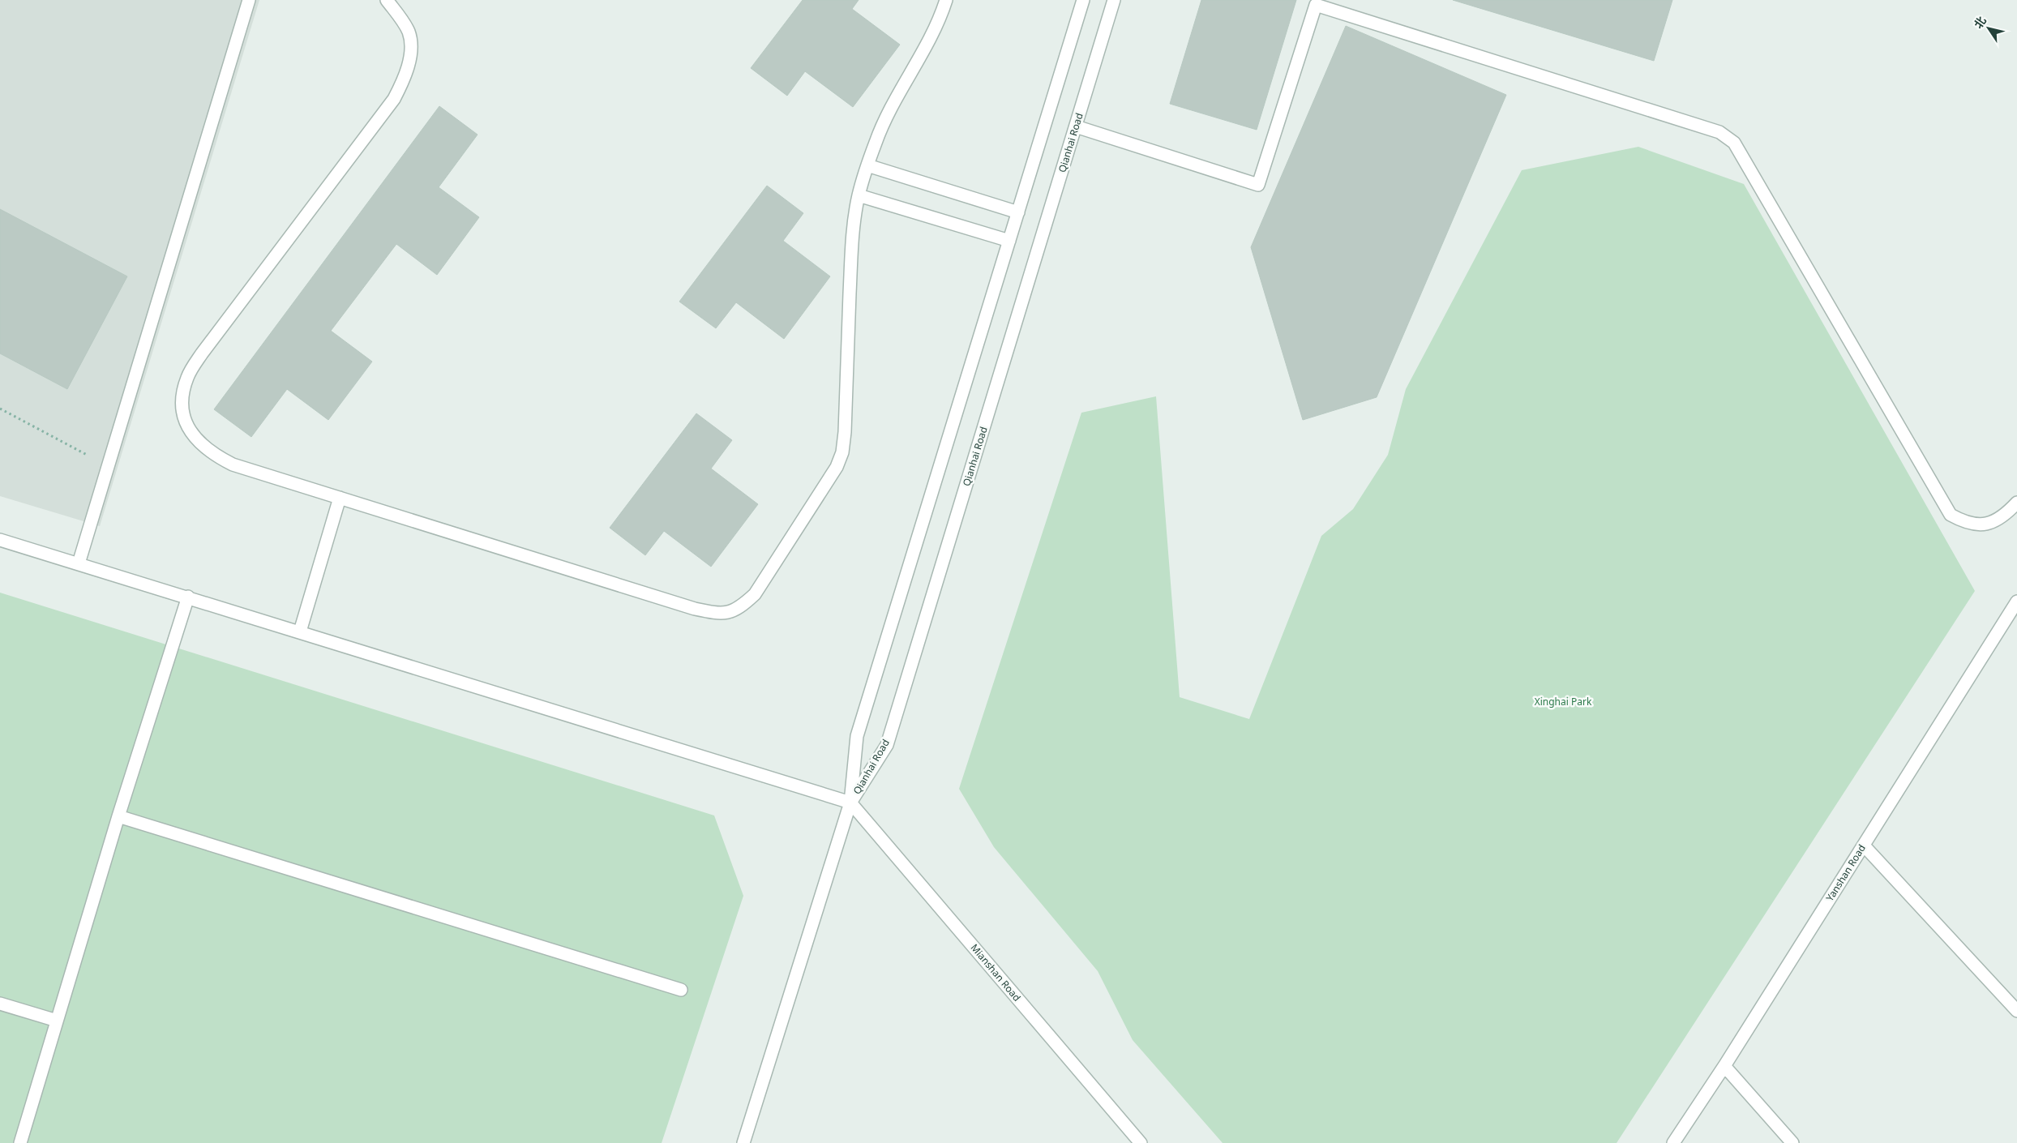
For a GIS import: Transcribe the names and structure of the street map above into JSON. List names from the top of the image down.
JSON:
{
  "streets": {
    "street": ["Qianhai Road", "Yanshan Road", "Mianshan Road"]
  },
  "crossings": [
    ["Qianhai Road", "Mianshan Road"]
  ],
  "parks": ["Xinghai Park"],
  "north": "top left"
}
